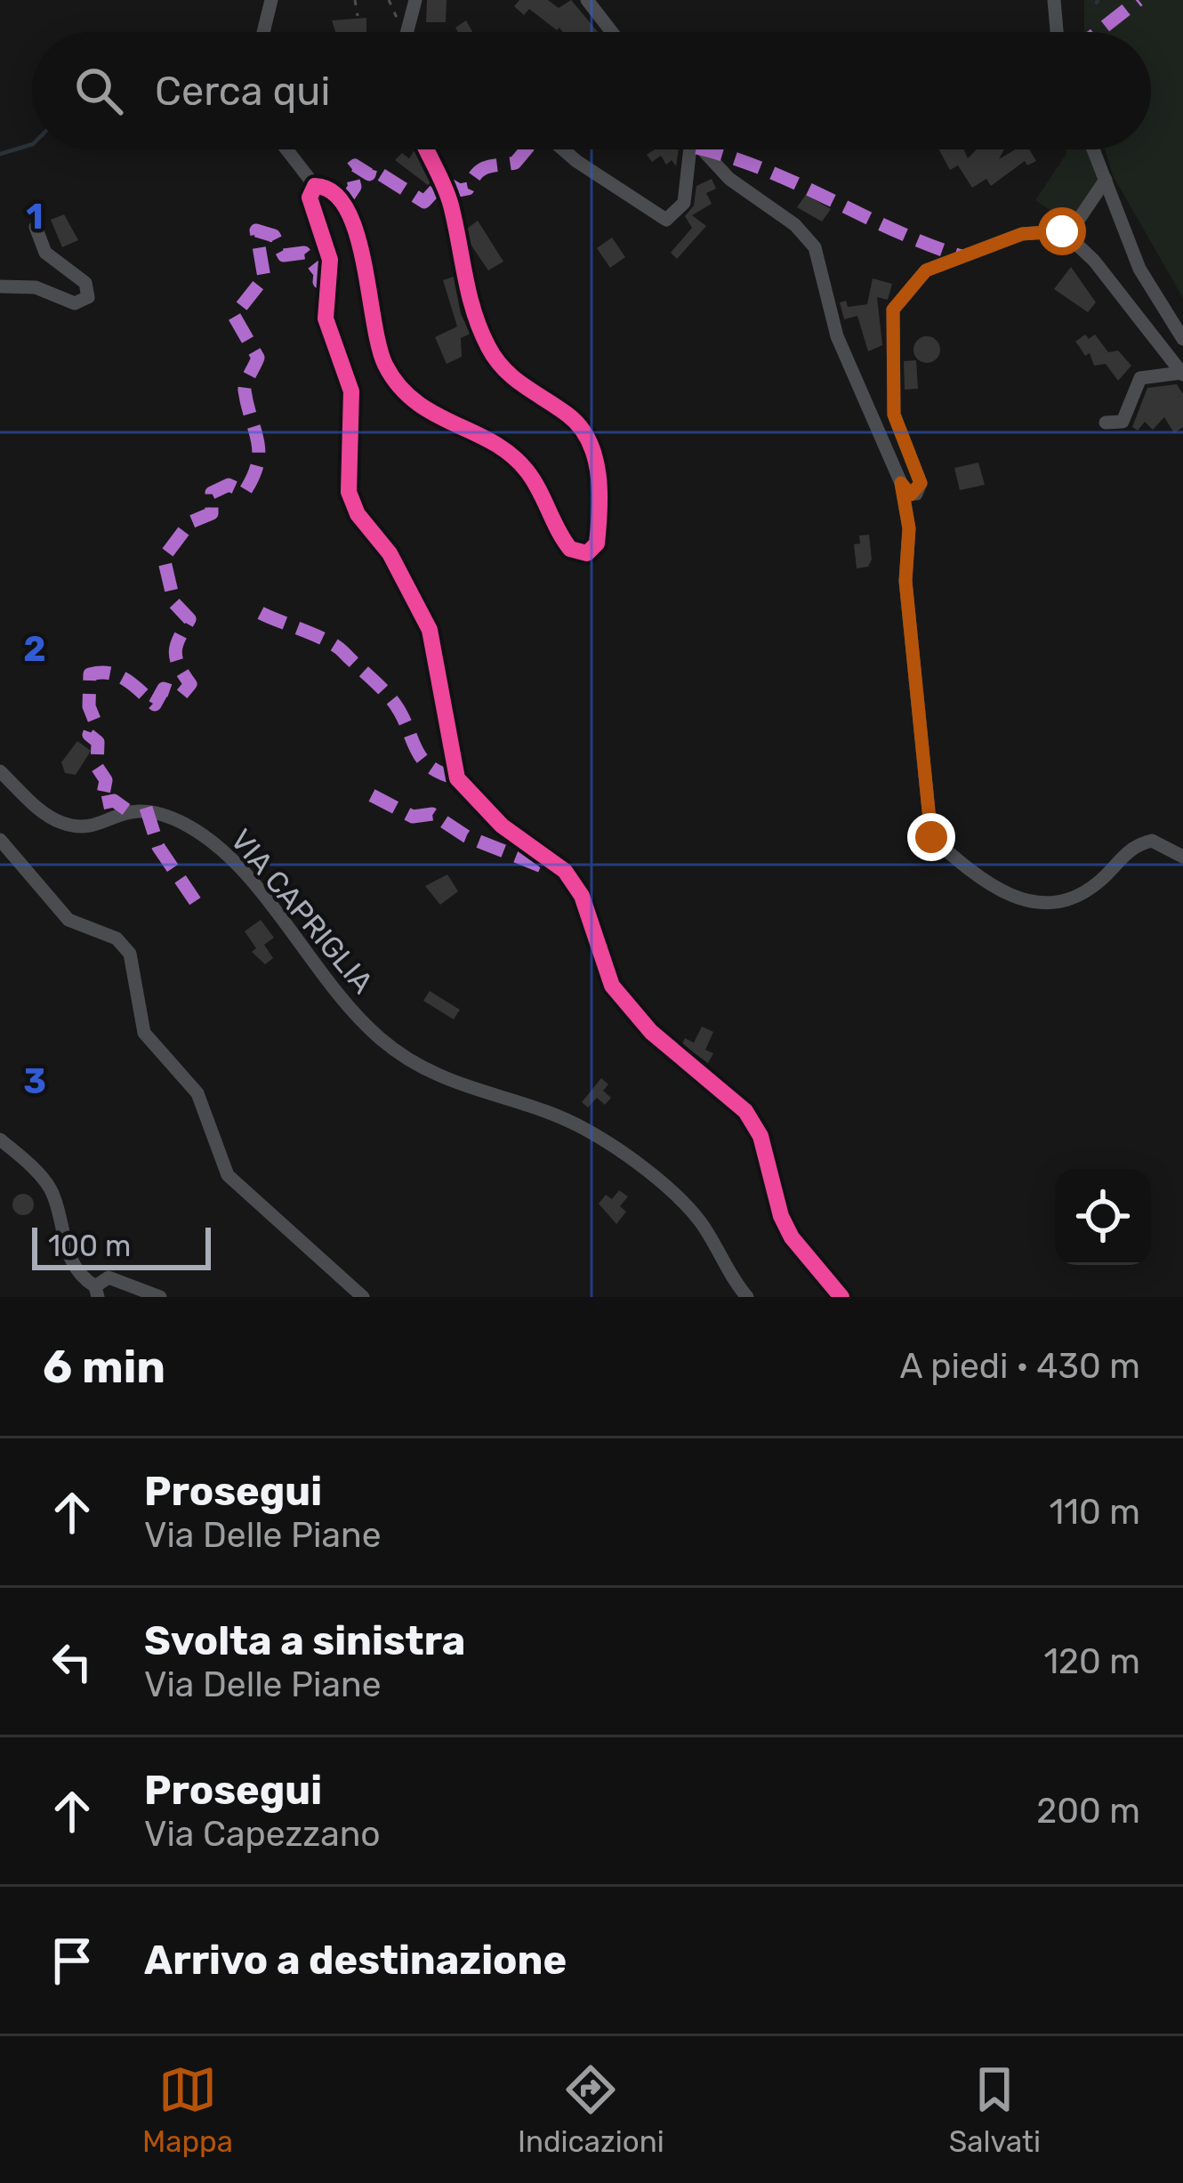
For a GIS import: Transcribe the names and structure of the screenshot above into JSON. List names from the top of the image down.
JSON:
{
  "streets": {
    "street": ["VIA CAPRIGLIA"]
  },
  "scale_bar": "100 m",
  "page": {
    "search": "Cerca qui",
    "scale": "100 m",
    "heading": ["6 min", "A piedi · 430 m"],
    "list": [
      ["Prosegui", "Via Delle Piane", "110 m"],
      ["Svolta a sinistra", "Via Delle Piane", "120 m"],
      ["Prosegui", "Via Capezzano", "200 m"],
      "Arrivo a destinazione"
    ],
    "nav": ["Mappa", "Indicazioni", "Salvati"]
  },
  "grid": {
    "rows": ["1", "2", "3"]
  }
}
